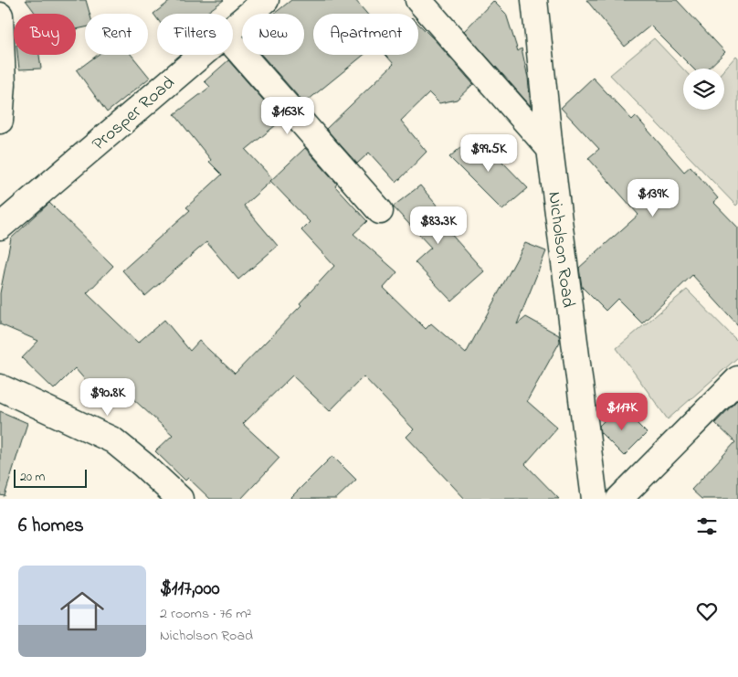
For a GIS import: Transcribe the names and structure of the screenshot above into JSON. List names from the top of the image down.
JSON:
{
  "streets": {
    "street": ["Prosper Road", "Nicholson Road"]
  },
  "scale_bar": "20 m",
  "page": {
    "chip": [
      "Buy",
      "Rent",
      "Filters",
      "New",
      "Apartment"
    ],
    "price": [
      "$163K",
      "$99.5K",
      "$139K",
      "$83.3K",
      "$90.8K",
      "$117K"
    ],
    "scale": "20 m",
    "heading": "6 homes",
    "list": [
      {
        "name": "$117,000",
        "note": "2 rooms · 76 m² · Nicholson Road"
      }
    ]
  }
}
